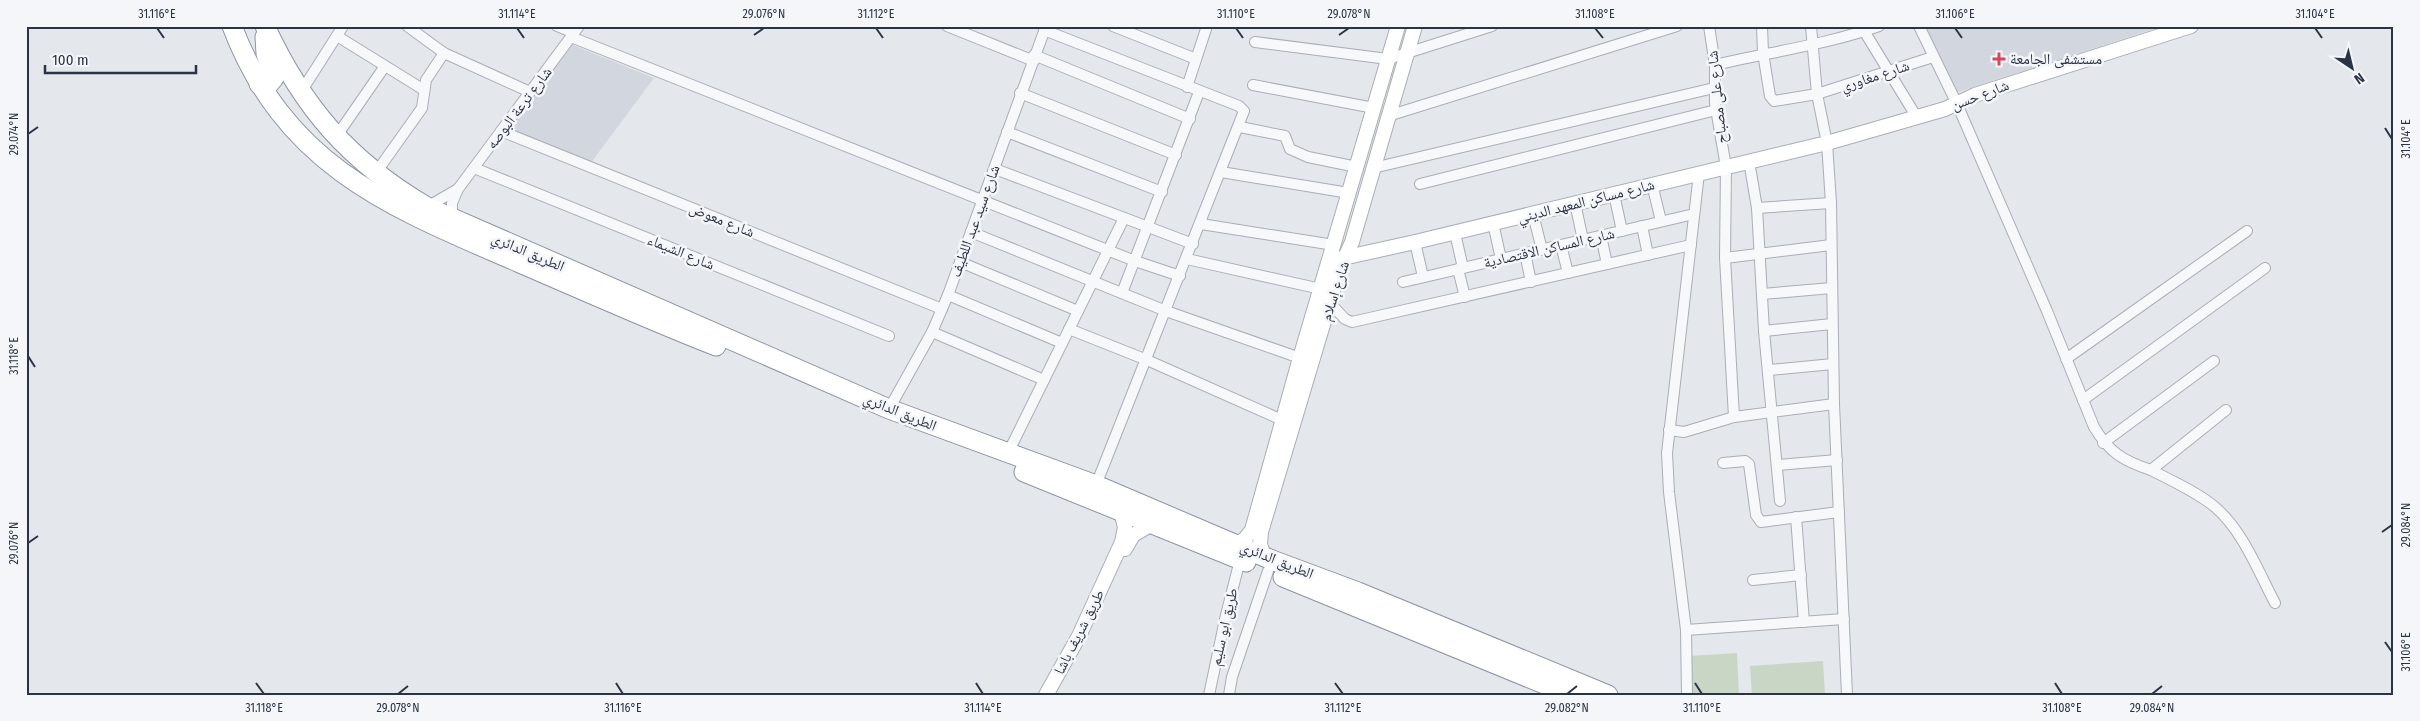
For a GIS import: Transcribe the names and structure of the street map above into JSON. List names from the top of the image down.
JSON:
{
  "streets": {
    "highway": ["الطريق الدائري"],
    "street": [
      "شارع مغاوري",
      "شارع حسن",
      "شارع على مصباح",
      "شارع ترعة البوصه",
      "شارع مساكن المعهد الديني",
      "شارع معوض",
      "شارع سيد عبد اللطيف",
      "شارع المساكن الاقتصادية",
      "شارع الشيماء",
      "شارع إسلام",
      "طريق ابو سليم",
      "طريق شريف باشا"
    ]
  },
  "crossings": [
    ["شارع حسن", "شارع مساكن المعهد الديني"],
    ["شارع على مصباح", "شارع مساكن المعهد الديني"],
    ["شارع ترعة البوصه", "شارع معوض"],
    ["شارع ترعة البوصه", "شارع الشيماء"],
    ["شارع مساكن المعهد الديني", "شارع إسلام"],
    ["شارع معوض", "شارع سيد عبد اللطيف"],
    ["شارع سيد عبد اللطيف", "الطريق الدائري"],
    ["الطريق الدائري", "شارع إسلام"],
    ["الطريق الدائري", "طريق ابو سليم"],
    ["الطريق الدائري", "طريق شريف باشا"],
    ["شارع إسلام", "طريق ابو سليم"]
  ],
  "places": {
    "health": ["مستشفى الجامعة"]
  },
  "scale_bar": "100 m",
  "north": "bottom right",
  "coordinates": [
    "31.116°E",
    "31.114°E",
    "29.076°N",
    "31.112°E",
    "31.110°E",
    "29.078°N",
    "31.108°E",
    "31.106°E",
    "31.104°E",
    "29.074°N",
    "31.118°E",
    "29.084°N",
    "29.082°N"
  ]
}
